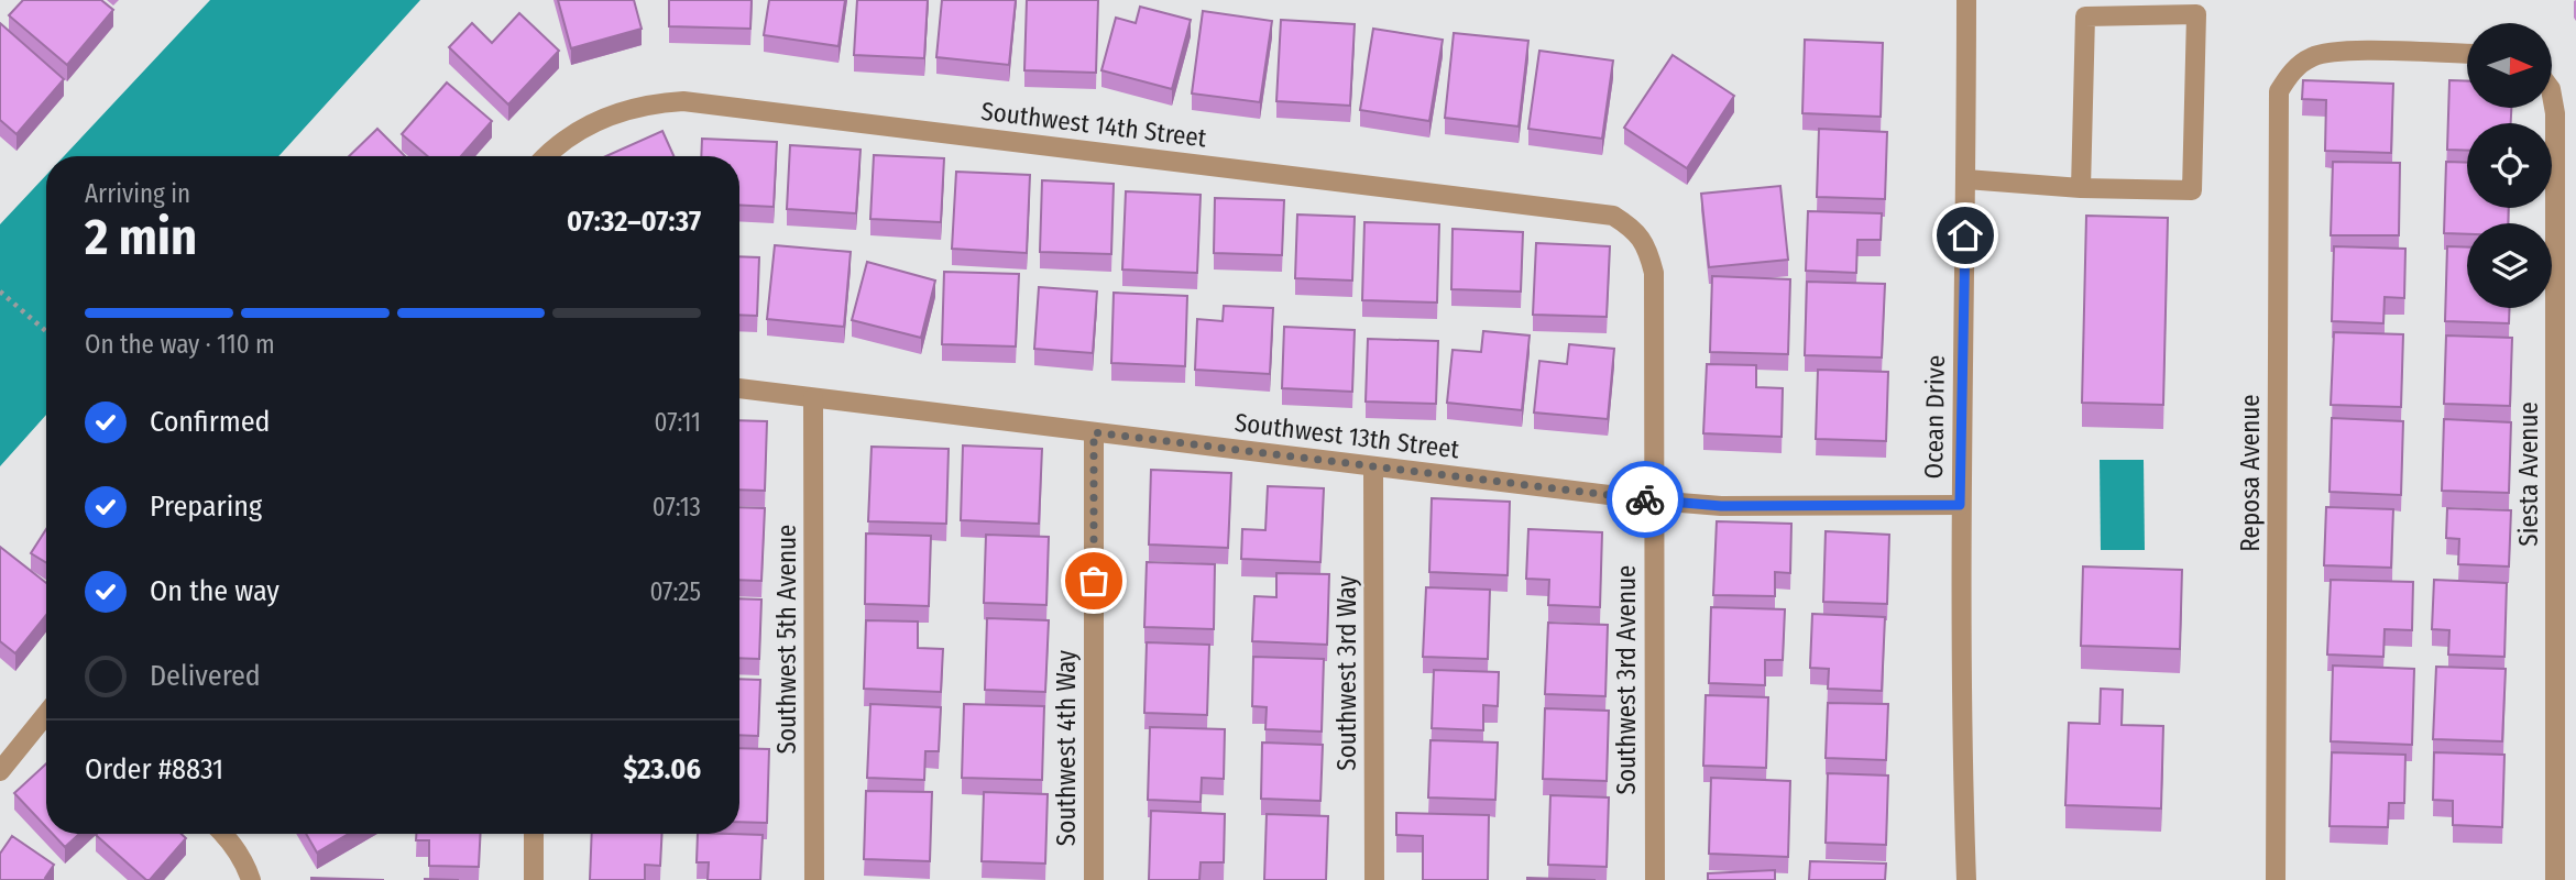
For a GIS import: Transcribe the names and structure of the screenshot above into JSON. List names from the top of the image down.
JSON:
{
  "streets": {
    "street": [
      "Southwest 14th Street",
      "Ocean Drive",
      "Southwest 13th Street",
      "Reposa Avenue",
      "Siesta Avenue",
      "Southwest 5th Avenue",
      "Southwest 3rd Way",
      "Southwest 3rd Avenue",
      "Southwest 4th Way"
    ]
  },
  "crossings": [
    ["Southwest 14th Street", "Southwest 3rd Avenue"],
    ["Ocean Drive", "Southwest 13th Street"],
    ["Southwest 13th Street", "Southwest 5th Avenue"],
    ["Southwest 13th Street", "Southwest 3rd Way"],
    ["Southwest 13th Street", "Southwest 3rd Avenue"],
    ["Southwest 13th Street", "Southwest 4th Way"]
  ],
  "north": "right",
  "page": {
    "heading": ["2 min", "Arriving in", "07:32–07:37"],
    "panel": ["Order #8831", "$23.06"],
    "bar": "On the way · 110 m",
    "list": [
      ["Confirmed", "07:11"],
      ["Preparing", "07:13"],
      ["On the way", "07:25"],
      "Delivered"
    ]
  }
}
